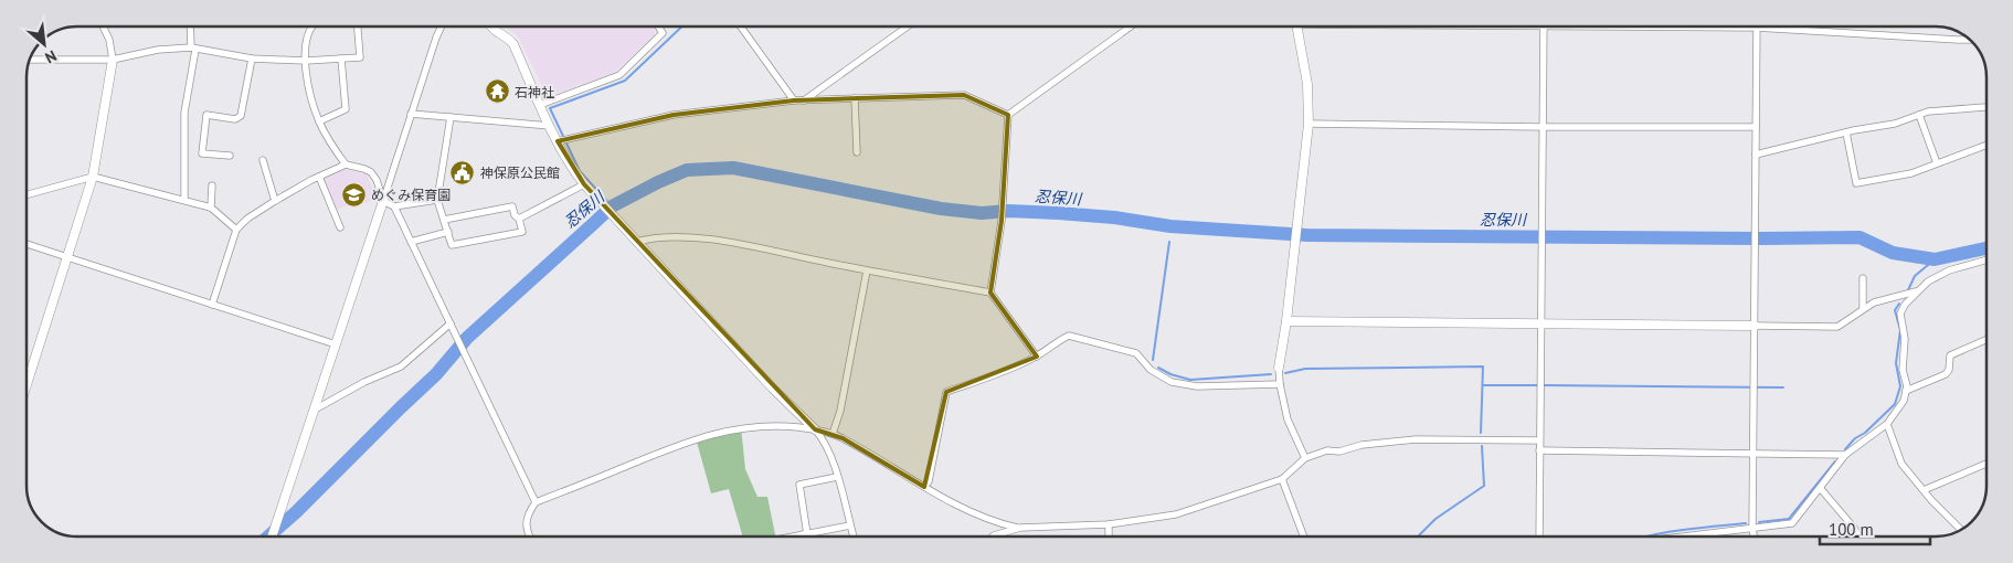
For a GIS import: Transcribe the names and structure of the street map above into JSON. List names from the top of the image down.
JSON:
{
  "water": ["忍保川"],
  "places": {
    "temple": ["石神社"],
    "public building": ["神保原公民館"],
    "school or university": ["めぐみ保育園"]
  },
  "scale_bar": "100 m",
  "north": "bottom right"
}
